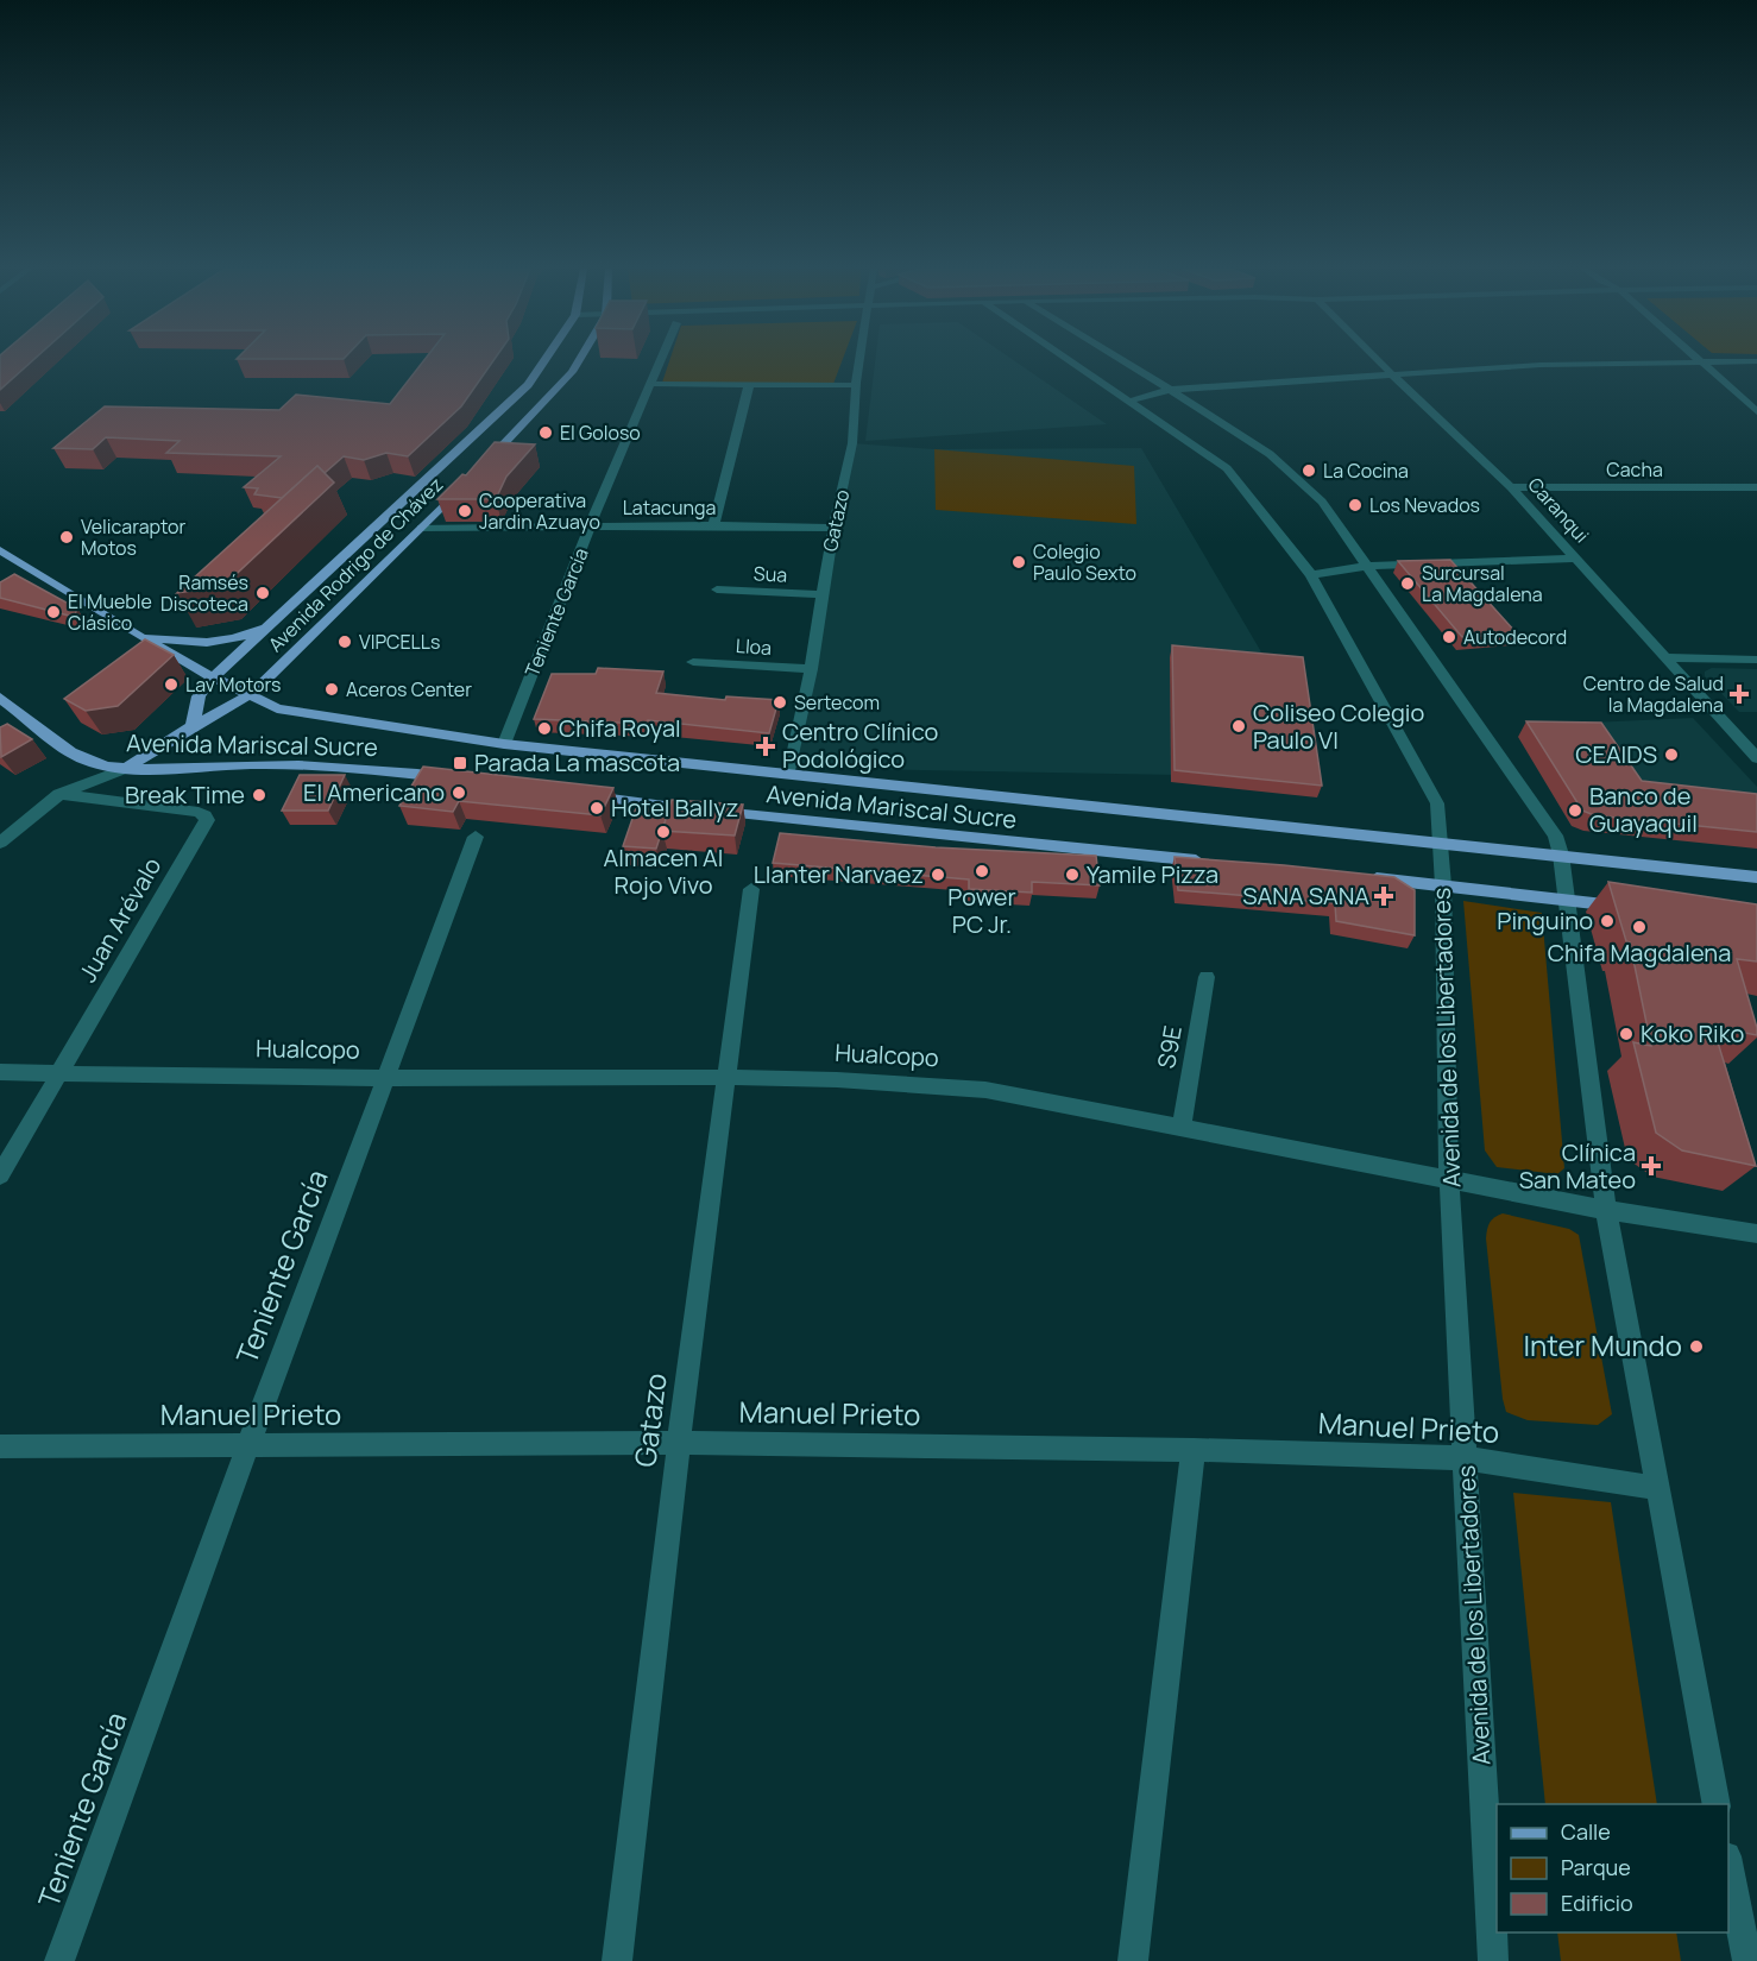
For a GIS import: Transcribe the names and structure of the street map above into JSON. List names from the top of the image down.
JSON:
{
  "streets": {
    "main road": ["Avenida Rodrigo de Chávez", "Avenida Mariscal Sucre"],
    "street": [
      "Cacha",
      "Latacunga",
      "Caranqui",
      "Gatazo",
      "Sua",
      "Teniente García",
      "Lloa",
      "Juan Arévalo",
      "Avenida de los Libertadores",
      "S9E",
      "Hualcopo",
      "Manuel Prieto"
    ]
  },
  "crossings": [
    ["Cacha", "Caranqui"],
    ["Latacunga", "Gatazo"],
    ["Latacunga", "Avenida Rodrigo de Chávez"],
    ["Latacunga", "Teniente García"],
    ["Gatazo", "Sua"],
    ["Gatazo", "Lloa"],
    ["Gatazo", "Avenida Mariscal Sucre"],
    ["Gatazo", "Hualcopo"],
    ["Gatazo", "Manuel Prieto"],
    ["Avenida Rodrigo de Chávez", "Avenida Mariscal Sucre"],
    ["Teniente García", "Avenida Mariscal Sucre"],
    ["Teniente García", "Hualcopo"],
    ["Teniente García", "Manuel Prieto"],
    ["Avenida Mariscal Sucre", "Avenida de los Libertadores"],
    ["Juan Arévalo", "Hualcopo"],
    ["Avenida de los Libertadores", "Hualcopo"],
    ["Avenida de los Libertadores", "Manuel Prieto"],
    ["S9E", "Hualcopo"]
  ],
  "places": {
    "other": [
      "El Goloso",
      "La Cocina",
      "Los Nevados",
      "Cooperativa Jardin Azuayo",
      "Velicaraptor Motos",
      "Colegio Paulo Sexto",
      "Surcursal La Magdalena",
      "Ramsés Discoteca",
      "El Mueble Clásico",
      "Autodecord",
      "VIPCELLs",
      "Lav Motors",
      "Aceros Center",
      "Sertecom",
      "Coliseo Colegio Paulo VI",
      "Chifa Royal",
      "CEAIDS",
      "El Americano",
      "Break Time",
      "Hotel Ballyz",
      "Banco de Guayaquil",
      "Almacen Al Rojo Vivo",
      "Power PC Jr.",
      "Llanter Narvaez",
      "Yamile Pizza",
      "Pinguino",
      "Chifa Magdalena",
      "Koko Riko",
      "Inter Mundo"
    ],
    "health": [
      "Centro de Salud la Magdalena",
      "Centro Clínico Podológico",
      "SANA SANA",
      "Clínica San Mateo"
    ],
    "transit": ["Parada La mascota"]
  },
  "legend": ["Calle", "Parque", "Edificio"]
}
